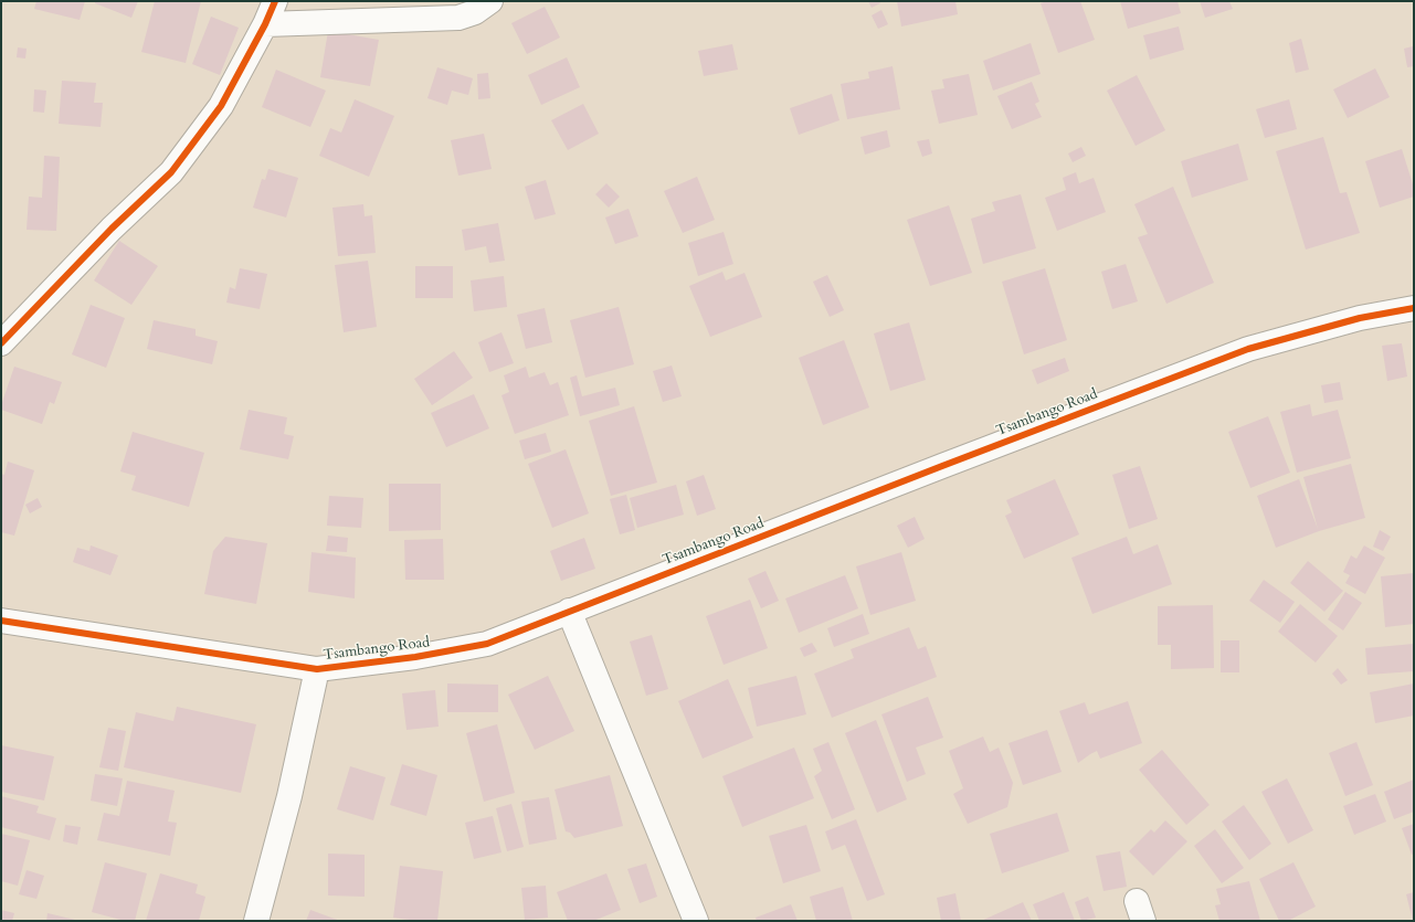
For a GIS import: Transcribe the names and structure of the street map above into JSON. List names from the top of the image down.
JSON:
{
  "streets": {
    "street": ["Tsambango Road"]
  }
}
